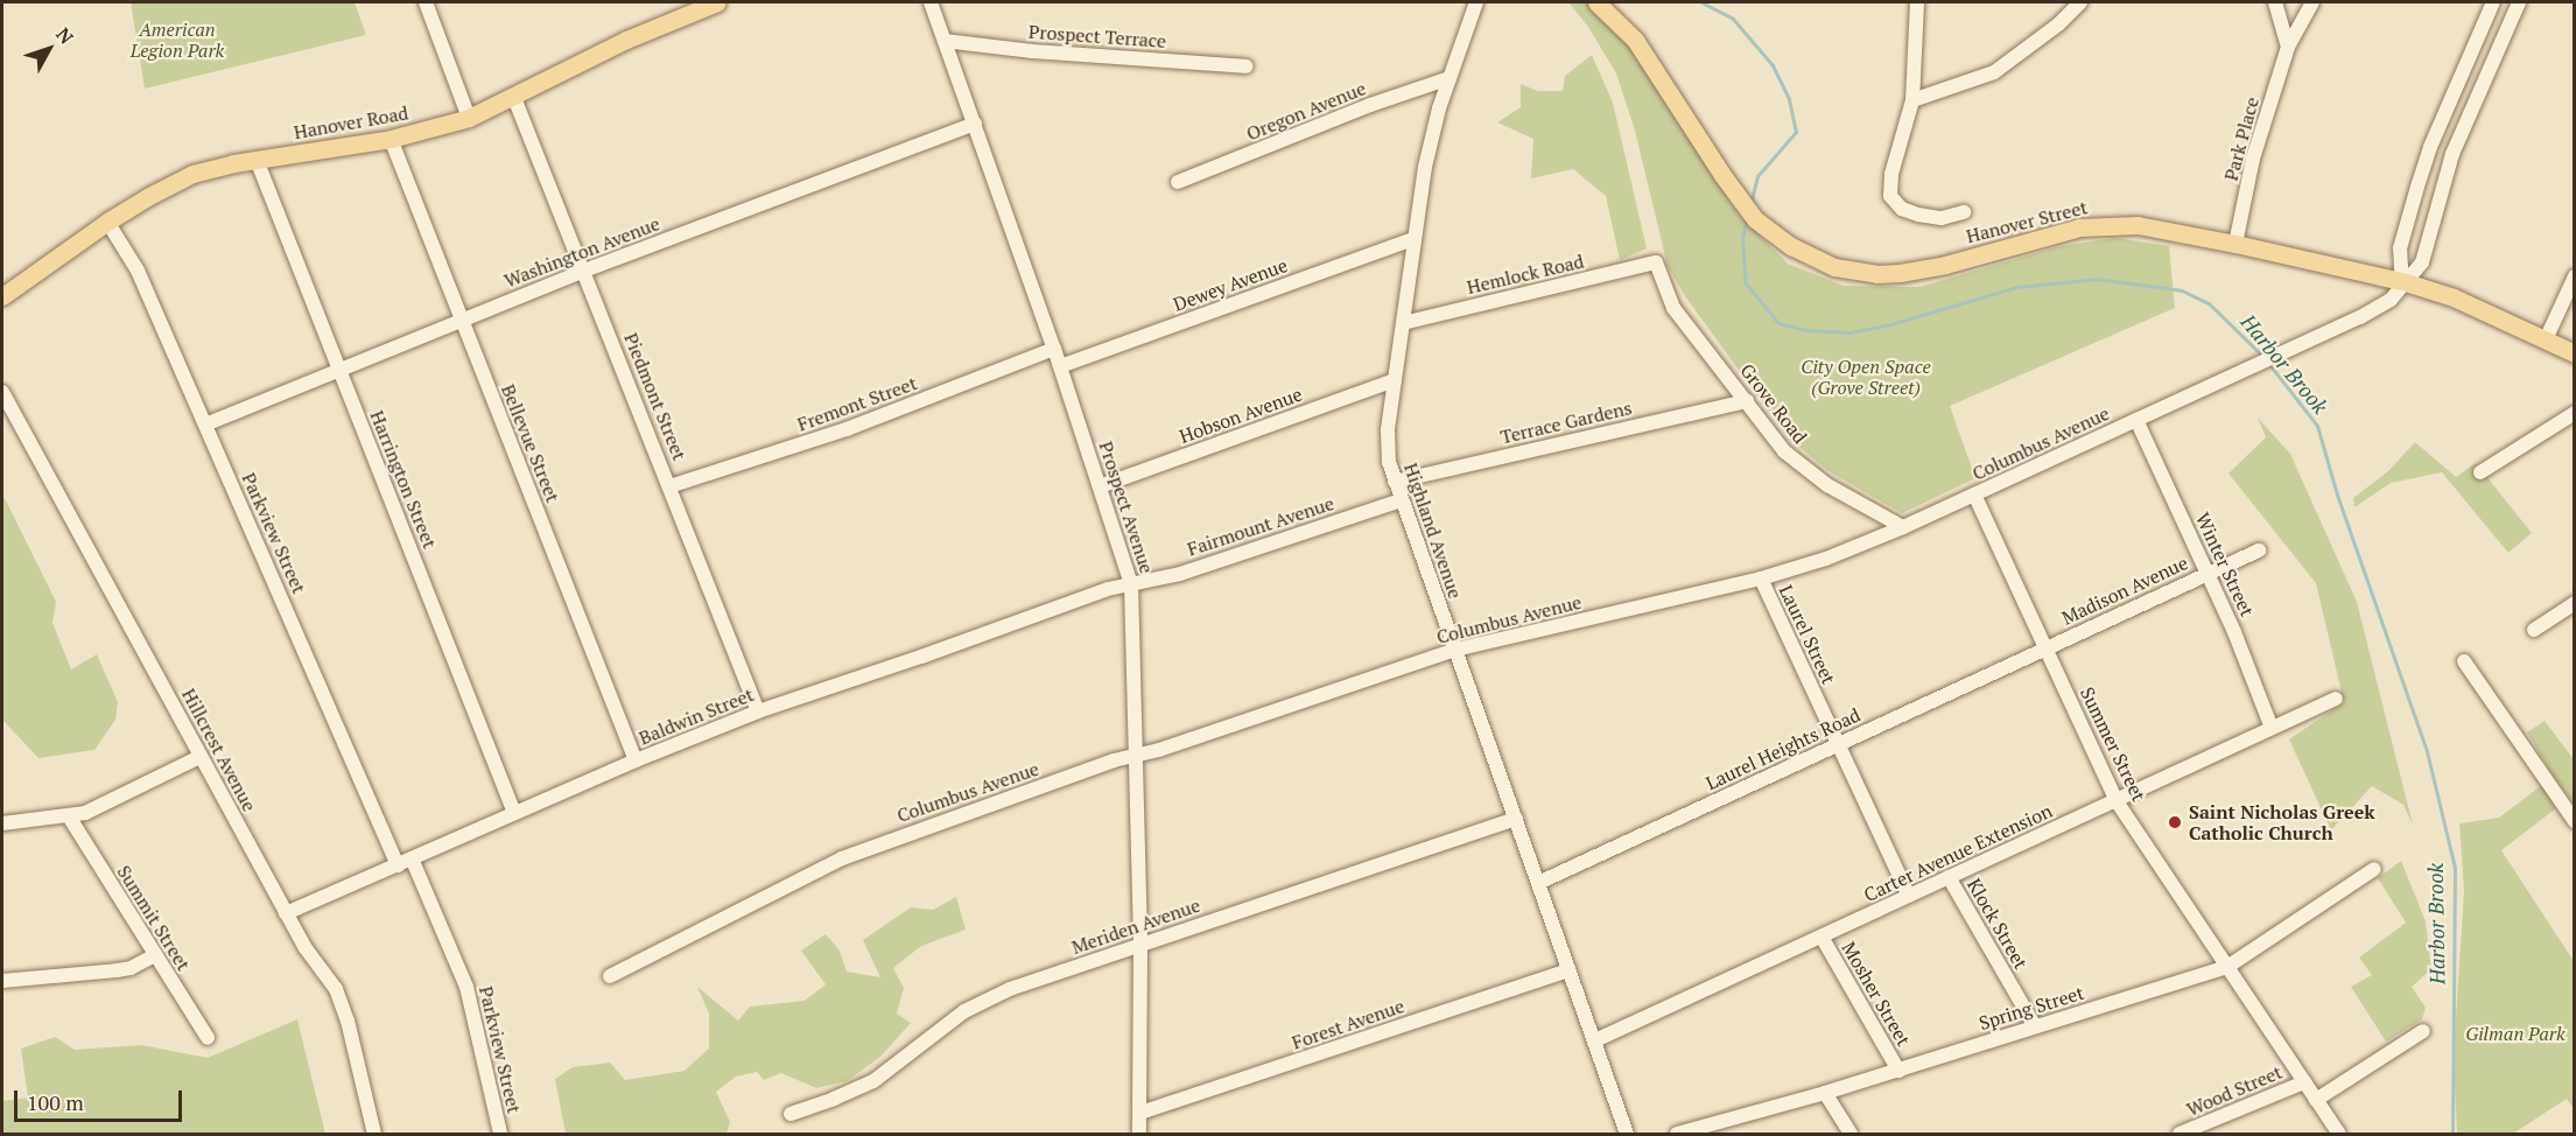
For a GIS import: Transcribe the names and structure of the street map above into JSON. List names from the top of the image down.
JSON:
{
  "streets": {
    "main road": ["Hanover Road", "Hanover Street"],
    "street": [
      "Prospect Terrace",
      "Oregon Avenue",
      "Park Place",
      "Washington Avenue",
      "Hemlock Road",
      "Dewey Avenue",
      "Piedmont Street",
      "Fremont Street",
      "Grove Road",
      "Hobson Avenue",
      "Terrace Gardens",
      "Bellevue Street",
      "Columbus Avenue",
      "Harrington Street",
      "Prospect Avenue",
      "Fairmount Avenue",
      "Highland Avenue",
      "Parkview Street",
      "Winter Street",
      "Madison Avenue",
      "Laurel Street",
      "Baldwin Street",
      "Summer Street",
      "Laurel Heights Road",
      "Hillcrest Avenue",
      "Carter Avenue Extension",
      "Summit Street",
      "Klock Street",
      "Meriden Avenue",
      "Mosher Street",
      "Spring Street",
      "Forest Avenue",
      "Wood Street"
    ]
  },
  "crossings": [
    ["Prospect Terrace", "Prospect Avenue"],
    ["Oregon Avenue", "Highland Avenue"],
    ["Hanover Road", "Piedmont Street"],
    ["Hanover Road", "Bellevue Street"],
    ["Hanover Road", "Harrington Street"],
    ["Hanover Road", "Parkview Street"],
    ["Park Place", "Hanover Street"],
    ["Hanover Street", "Columbus Avenue"],
    ["Washington Avenue", "Piedmont Street"],
    ["Washington Avenue", "Bellevue Street"],
    ["Washington Avenue", "Harrington Street"],
    ["Washington Avenue", "Prospect Avenue"],
    ["Washington Avenue", "Parkview Street"],
    ["Hemlock Road", "Grove Road"],
    ["Hemlock Road", "Highland Avenue"],
    ["Dewey Avenue", "Prospect Avenue"],
    ["Dewey Avenue", "Highland Avenue"],
    ["Piedmont Street", "Fremont Street"],
    ["Piedmont Street", "Baldwin Street"],
    ["Fremont Street", "Prospect Avenue"],
    ["Grove Road", "Terrace Gardens"],
    ["Grove Road", "Columbus Avenue"],
    ["Hobson Avenue", "Prospect Avenue"],
    ["Hobson Avenue", "Highland Avenue"],
    ["Terrace Gardens", "Highland Avenue"],
    ["Bellevue Street", "Baldwin Street"],
    ["Columbus Avenue", "Prospect Avenue"],
    ["Columbus Avenue", "Highland Avenue"],
    ["Columbus Avenue", "Winter Street"],
    ["Columbus Avenue", "Laurel Street"],
    ["Columbus Avenue", "Summer Street"],
    ["Harrington Street", "Baldwin Street"],
    ["Prospect Avenue", "Fairmount Avenue"],
    ["Prospect Avenue", "Baldwin Street"],
    ["Prospect Avenue", "Meriden Avenue"],
    ["Prospect Avenue", "Forest Avenue"],
    ["Fairmount Avenue", "Highland Avenue"],
    ["Fairmount Avenue", "Baldwin Street"],
    ["Highland Avenue", "Laurel Heights Road"],
    ["Highland Avenue", "Carter Avenue Extension"],
    ["Highland Avenue", "Meriden Avenue"],
    ["Highland Avenue", "Forest Avenue"],
    ["Parkview Street", "Baldwin Street"],
    ["Winter Street", "Madison Avenue"],
    ["Winter Street", "Carter Avenue Extension"],
    ["Madison Avenue", "Summer Street"],
    ["Madison Avenue", "Laurel Heights Road"],
    ["Laurel Street", "Laurel Heights Road"],
    ["Laurel Street", "Carter Avenue Extension"],
    ["Baldwin Street", "Hillcrest Avenue"],
    ["Summer Street", "Laurel Heights Road"],
    ["Summer Street", "Carter Avenue Extension"],
    ["Summer Street", "Spring Street"],
    ["Summer Street", "Wood Street"],
    ["Carter Avenue Extension", "Klock Street"],
    ["Carter Avenue Extension", "Mosher Street"],
    ["Klock Street", "Spring Street"],
    ["Mosher Street", "Spring Street"]
  ],
  "water": ["Harbor Brook"],
  "parks": ["American Legion Park", "City Open Space (Grove Street)", "Gilman Park"],
  "places": ["Saint Nicholas Greek Catholic Church"],
  "scale_bar": "100 m",
  "north": "top right"
}
